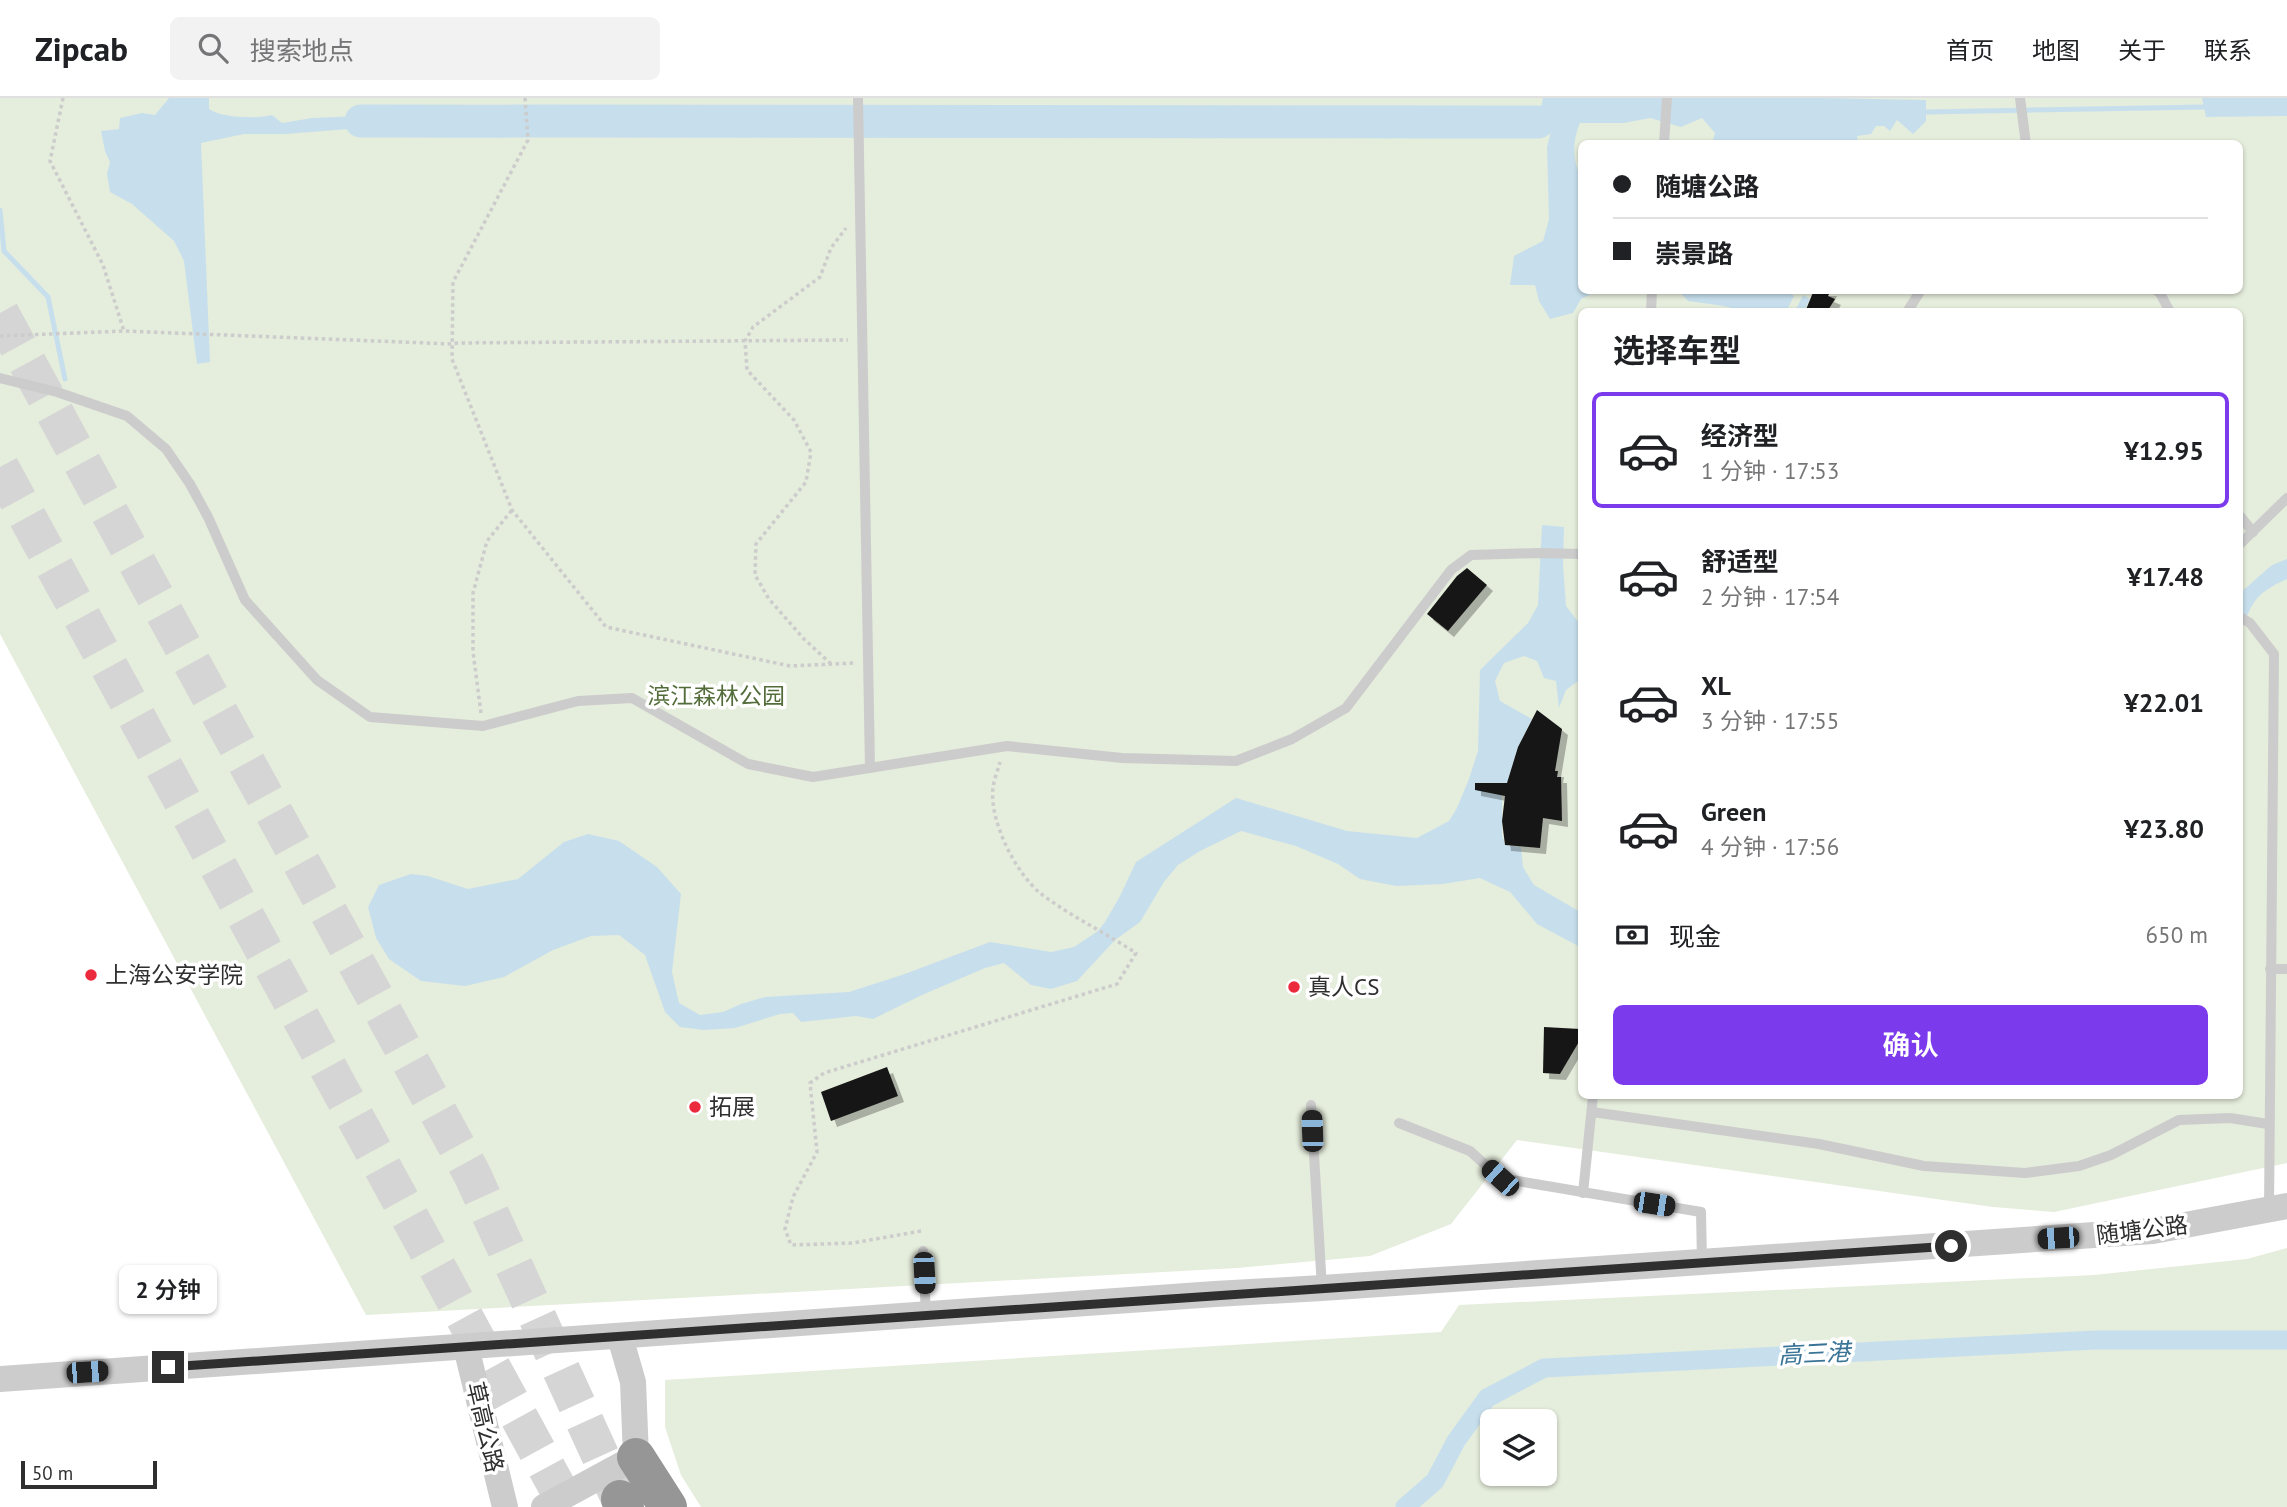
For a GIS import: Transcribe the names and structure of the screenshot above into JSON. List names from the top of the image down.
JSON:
{
  "streets": {
    "street": ["随塘公路", "草高公路"]
  },
  "crossings": [
    ["随塘公路", "草高公路"]
  ],
  "water": ["高三港"],
  "parks": ["滨江森林公园"],
  "places": ["上海公安学院", "真人CS", "拓展"],
  "scale_bar": "50 m",
  "page": {
    "header": "Zipcab",
    "search": "搜索地点",
    "nav": [
      "首页",
      "地图",
      "关于",
      "联系"
    ],
    "banner": ["随塘公路", "崇景路"],
    "heading": "选择车型",
    "list": [
      {
        "name": "经济型",
        "note": "1 分钟 · 17:53",
        "value": "¥12.95"
      },
      {
        "name": "舒适型",
        "note": "2 分钟 · 17:54",
        "value": "¥17.48"
      },
      {
        "name": "XL",
        "note": "3 分钟 · 17:55",
        "value": "¥22.01"
      },
      {
        "name": "Green",
        "note": "4 分钟 · 17:56",
        "value": "¥23.80"
      }
    ],
    "pay": ["现金", "650 m"],
    "buttons": "确认",
    "bubble": "2 分钟",
    "scale": "50 m"
  }
}
